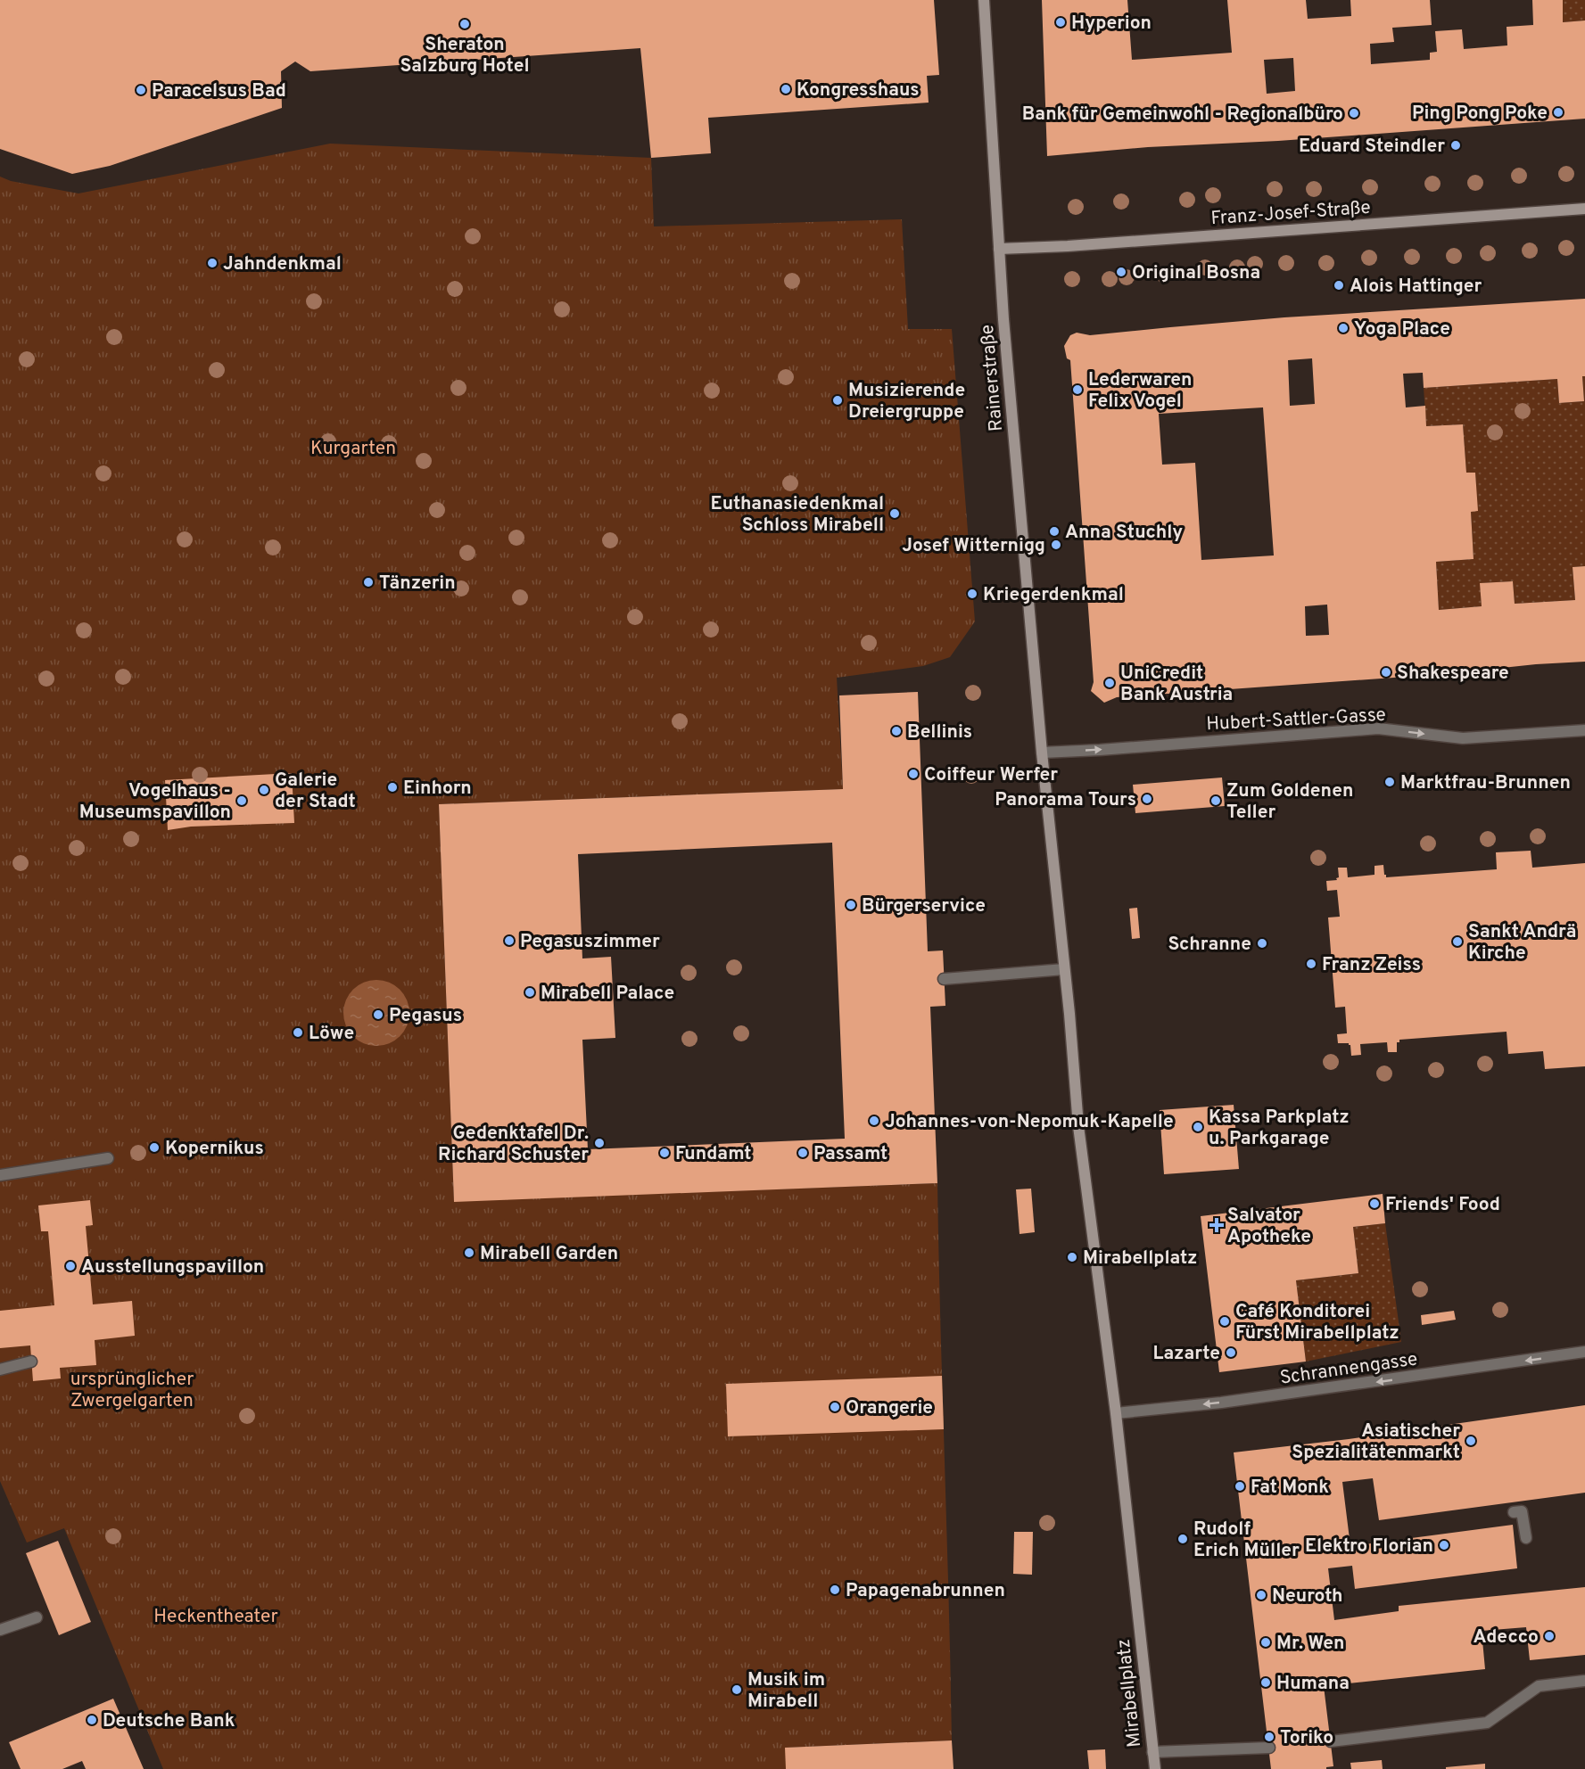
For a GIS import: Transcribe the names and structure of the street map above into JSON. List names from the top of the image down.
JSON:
{
  "streets": {
    "street": [
      "Franz-Josef-Straße",
      "Rainerstraße",
      "Hubert-Sattler-Gasse",
      "Schrannengasse",
      "Mirabellplatz"
    ]
  },
  "crossings": [
    ["Franz-Josef-Straße", "Rainerstraße"],
    ["Rainerstraße", "Hubert-Sattler-Gasse"],
    ["Rainerstraße", "Mirabellplatz"],
    ["Hubert-Sattler-Gasse", "Mirabellplatz"],
    ["Schrannengasse", "Mirabellplatz"]
  ],
  "one_way": ["Hubert-Sattler-Gasse", "Schrannengasse"],
  "parks": ["Kurgarten", "ursprünglicher Zwergelgarten", "Heckentheater"],
  "places": {
    "other": [
      "Hyperion",
      "Sheraton Salzburg Hotel",
      "Kongresshaus",
      "Paracelsus Bad",
      "Ping Pong Poke",
      "Bank für Gemeinwohl - Regionalbüro",
      "Eduard Steindler",
      "Jahndenkmal",
      "Original Bosna",
      "Alois Hattinger",
      "Yoga Place",
      "Lederwaren Felix Vogel",
      "Musizierende Dreiergruppe",
      "Euthanasiedenkmal Schloss Mirabell",
      "Anna Stuchly",
      "Josef Witternigg",
      "Tänzerin",
      "Kriegerdenkmal",
      "Shakespeare",
      "UniCredit Bank Austria",
      "Bellinis",
      "Coiffeur Werfer",
      "Marktfrau-Brunnen",
      "Einhorn",
      "Galerie der Stadt",
      "Panorama Tours",
      "Vogelhaus - Museumspavillon",
      "Zum Goldenen Teller",
      "Bürgerservice",
      "Pegasuszimmer",
      "Sankt Andrä Kirche",
      "Schranne",
      "Franz Zeiss",
      "Mirabell Palace",
      "Pegasus",
      "Löwe",
      "Johannes-von-Nepomuk-Kapelle",
      "Kassa Parkplatz u. Parkgarage",
      "Gedenktafel Dr. Richard Schuster",
      "Kopernikus",
      "Fundamt",
      "Passamt",
      "Friends' Food",
      "Mirabell Garden",
      "Mirabellplatz",
      "Ausstellungspavillon",
      "Café Konditorei Fürst Mirabellplatz",
      "Lazarte",
      "Orangerie",
      "Asiatischer Spezialitätenmarkt",
      "Fat Monk",
      "Rudolf Erich Müller",
      "Elektro Florian",
      "Papagenabrunnen",
      "Neuroth",
      "Adecco",
      "Mr. Wen",
      "Humana",
      "Musik im Mirabell",
      "Deutsche Bank",
      "Toriko"
    ],
    "health": ["Salvator Apotheke"]
  }
}
